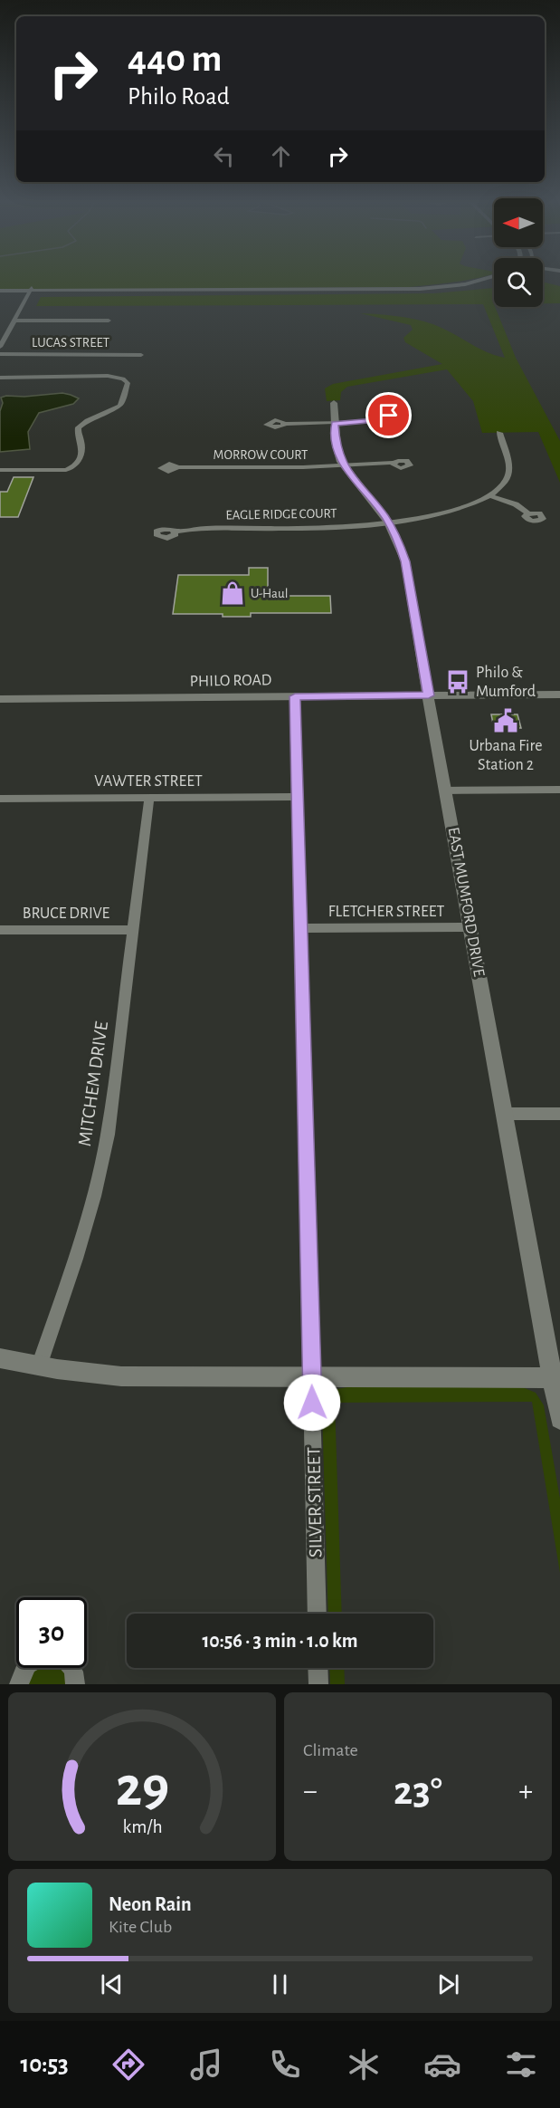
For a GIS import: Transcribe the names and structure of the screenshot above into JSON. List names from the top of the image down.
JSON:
{
  "streets": {
    "street": [
      "LUCAS STREET",
      "MORROW COURT",
      "EAGLE RIDGE COURT",
      "PHILO ROAD",
      "VAWTER STREET",
      "EAST MUMFORD DRIVE",
      "FLETCHER STREET",
      "BRUCE DRIVE",
      "MITCHEM DRIVE",
      "SILVER STREET"
    ]
  },
  "crossings": [
    ["MORROW COURT", "EAST MUMFORD DRIVE"],
    ["EAGLE RIDGE COURT", "EAST MUMFORD DRIVE"],
    ["PHILO ROAD", "EAST MUMFORD DRIVE"],
    ["PHILO ROAD", "SILVER STREET"],
    ["VAWTER STREET", "MITCHEM DRIVE"],
    ["VAWTER STREET", "SILVER STREET"],
    ["EAST MUMFORD DRIVE", "FLETCHER STREET"],
    ["FLETCHER STREET", "SILVER STREET"],
    ["BRUCE DRIVE", "MITCHEM DRIVE"]
  ],
  "places": {
    "shop": ["U-Haul"],
    "bus stop": ["Philo & Mumford"],
    "public building": ["Urbana Fire Station 2"]
  },
  "north": "left",
  "page": {
    "turn": ["440 m", "Philo Road"],
    "limit": "30",
    "trip": "10:56 · 3 min · 1.0 km",
    "tile": "Climate",
    "heat": ["−", "23°", "+"],
    "song": ["Neon Rain", "Kite Club"],
    "tabs": "10:53",
    "gauge": ["29", "km/h"]
  }
}
